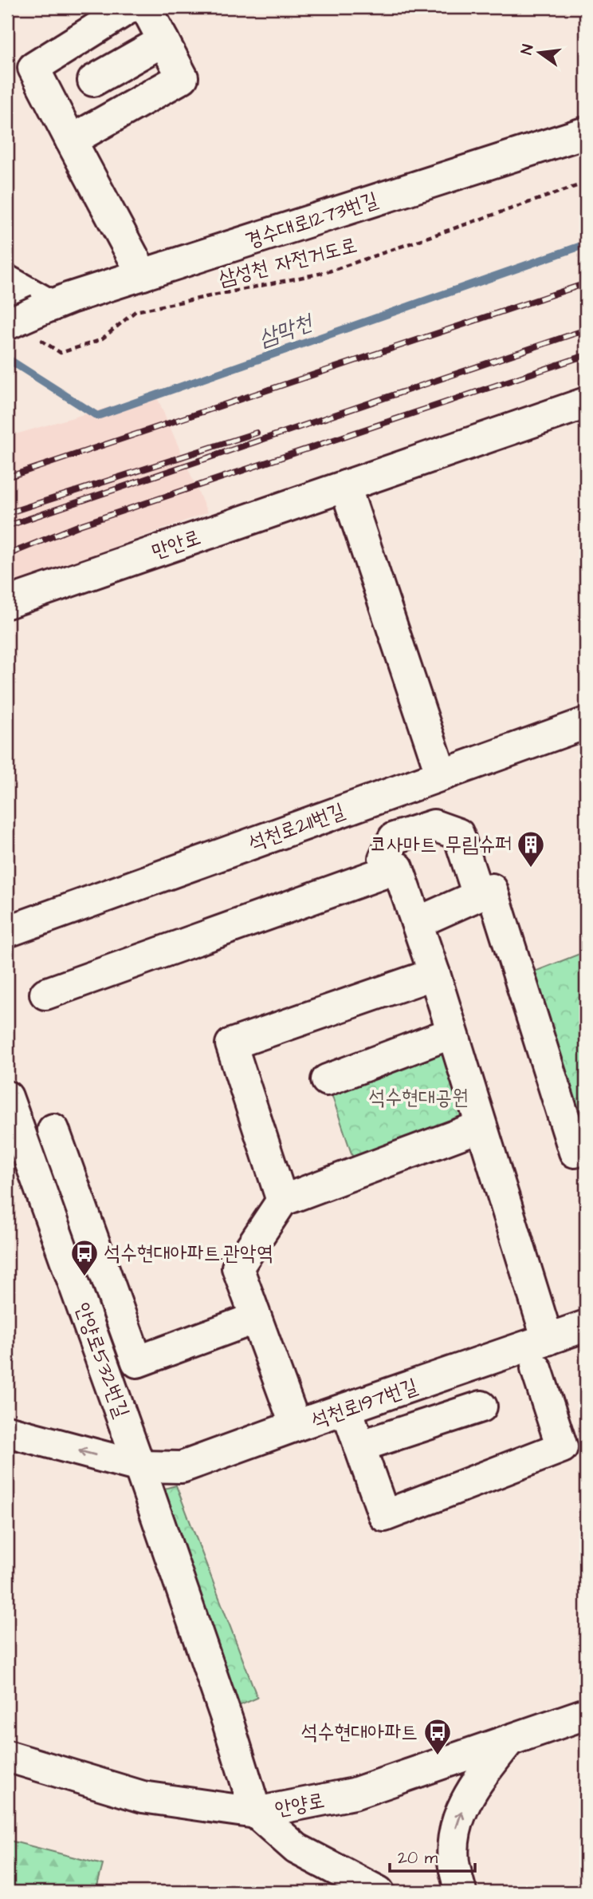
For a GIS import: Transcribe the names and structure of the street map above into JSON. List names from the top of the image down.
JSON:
{
  "streets": {
    "street": [
      "경수대로1273번길",
      "만안로",
      "석천로211번길",
      "안양로532번길",
      "석천로197번길",
      "안양로"
    ],
    "path": ["삼성천 자전거도로"]
  },
  "crossings": [
    ["경수대로1273번길", "삼성천 자전거도로"],
    ["안양로532번길", "석천로197번길"],
    ["안양로532번길", "안양로"]
  ],
  "water": ["삼막천"],
  "parks": ["석수현대공원"],
  "places": {
    "building": ["코사마트 무림슈퍼"],
    "bus stop": ["석수현대아파트.관악역", "석수현대아파트"]
  },
  "scale_bar": "20 m",
  "north": "left"
}
